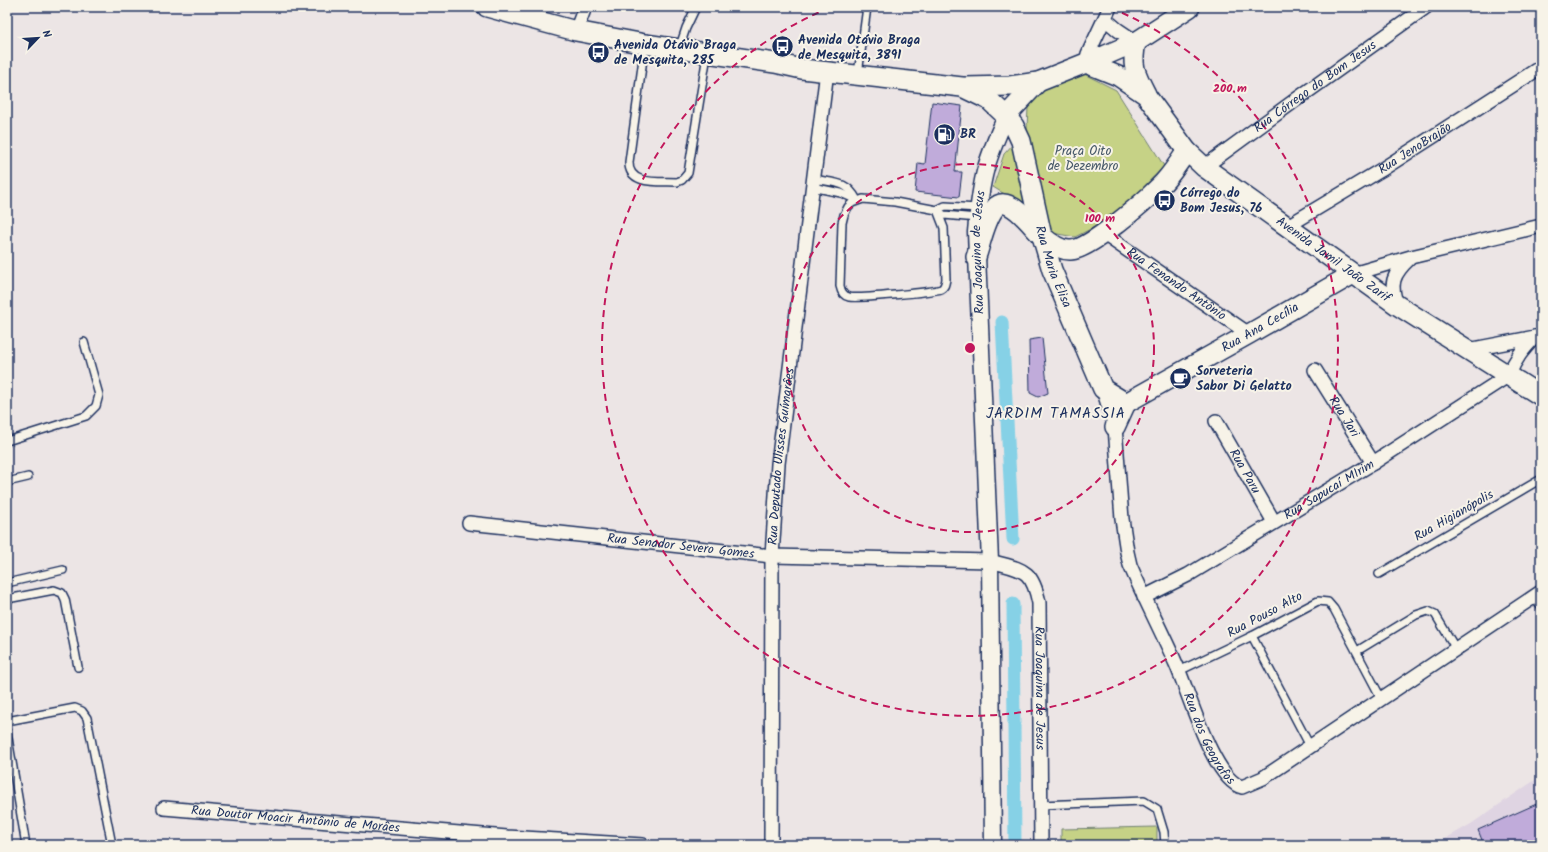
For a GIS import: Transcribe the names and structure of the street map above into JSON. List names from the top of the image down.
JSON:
{
  "streets": {
    "main road": ["Avenida Jamil João Zarif", "Rua Maria Elisa", "Rua Ana Cecília"],
    "street": [
      "Rua Córrego do Bom Jesus",
      "Rua JenoBrajão",
      "Rua Joaquina de Jesus",
      "Rua Fenando Antônio",
      "Rua Jari",
      "Rua Deputado Ulisses Guímarâes",
      "Rua Paru",
      "Rua Sapucaí MIrim",
      "Rua Senador Severo Gomes",
      "Rua dos Geografos",
      "Rua Doutor Moacir Antônio de Morâes"
    ],
    "lane": ["Rua Higianópolis", "Rua Pouso Alto"]
  },
  "crossings": [
    ["Rua Córrego do Bom Jesus", "Avenida Jamil João Zarif"],
    ["Rua JenoBrajão", "Avenida Jamil João Zarif"],
    ["Rua Joaquina de Jesus", "Rua Maria Elisa"],
    ["Rua Joaquina de Jesus", "Rua Senador Severo Gomes"],
    ["Avenida Jamil João Zarif", "Rua Ana Cecília"],
    ["Avenida Jamil João Zarif", "Rua Sapucaí MIrim"],
    ["Rua Maria Elisa", "Rua dos Geografos"],
    ["Rua Fenando Antônio", "Rua Ana Cecília"],
    ["Rua Jari", "Rua Sapucaí MIrim"],
    ["Rua Deputado Ulisses Guímarâes", "Rua Senador Severo Gomes"],
    ["Rua Paru", "Rua Sapucaí MIrim"],
    ["Rua Sapucaí MIrim", "Rua dos Geografos"],
    ["Rua Pouso Alto", "Rua dos Geografos"]
  ],
  "districts": ["JARDIM TAMASSIA"],
  "parks": ["Praça Oito de Dezembro"],
  "places": {
    "bus stop": ["Avenida Otávio Braga de Mesquita, 3891", "Avenida Otávio Braga de Mesquita, 285", "Córrego do Bom Jesus, 76"],
    "fuel station": ["BR"],
    "cafe": ["Sorveteria Sabor Di Gelatto"]
  },
  "north": "top right",
  "rings": ["200 m", "100 m"]
}
